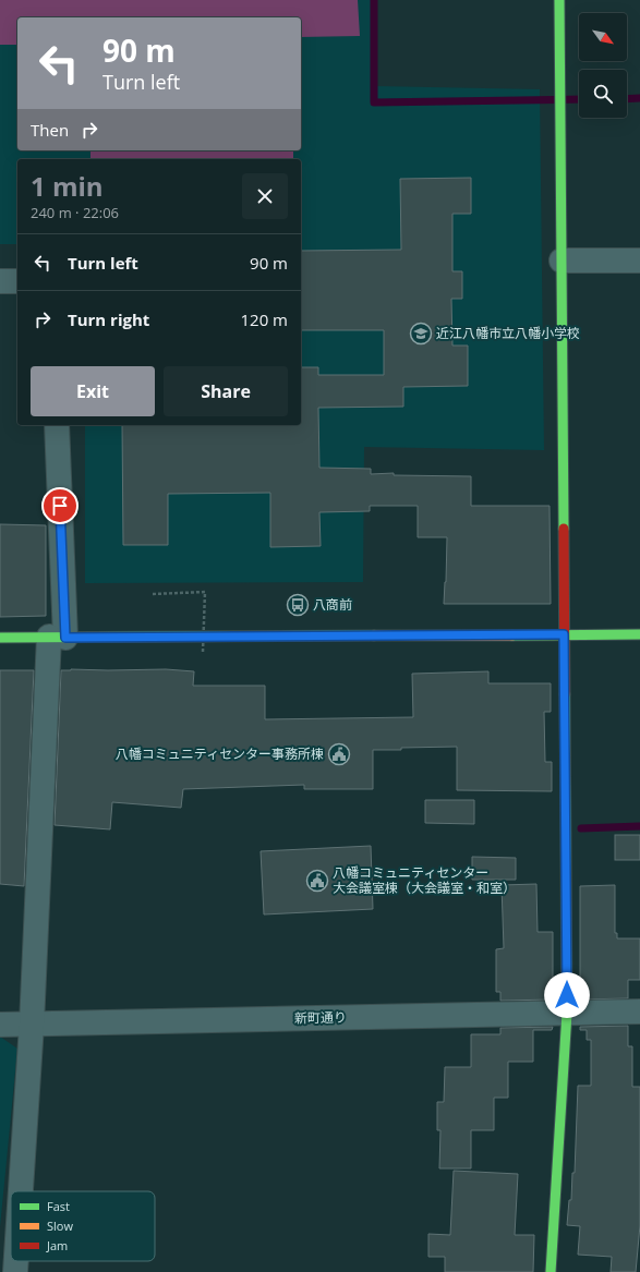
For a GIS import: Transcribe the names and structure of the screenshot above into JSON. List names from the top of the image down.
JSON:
{
  "streets": {
    "street": ["新町通り"]
  },
  "places": {
    "school or university": ["近江八幡市立八幡小学校"],
    "bus stop": ["八商前"],
    "public building": ["八幡コミュニティセンター事務所棟", "八幡コミュニティセンター 大会議室棟（大会議室・和室）"]
  },
  "legend": ["Fast", "Slow", "Jam"],
  "north": "bottom right",
  "page": {
    "turn": ["90 m", "Turn left"],
    "then": "Then",
    "heading": ["1 min", "240 m · 22:06"],
    "list": [
      {
        "name": "Turn left",
        "value": "90 m"
      },
      {
        "name": "Turn right",
        "value": "120 m"
      }
    ],
    "buttons": ["Exit", "Share"]
  }
}
